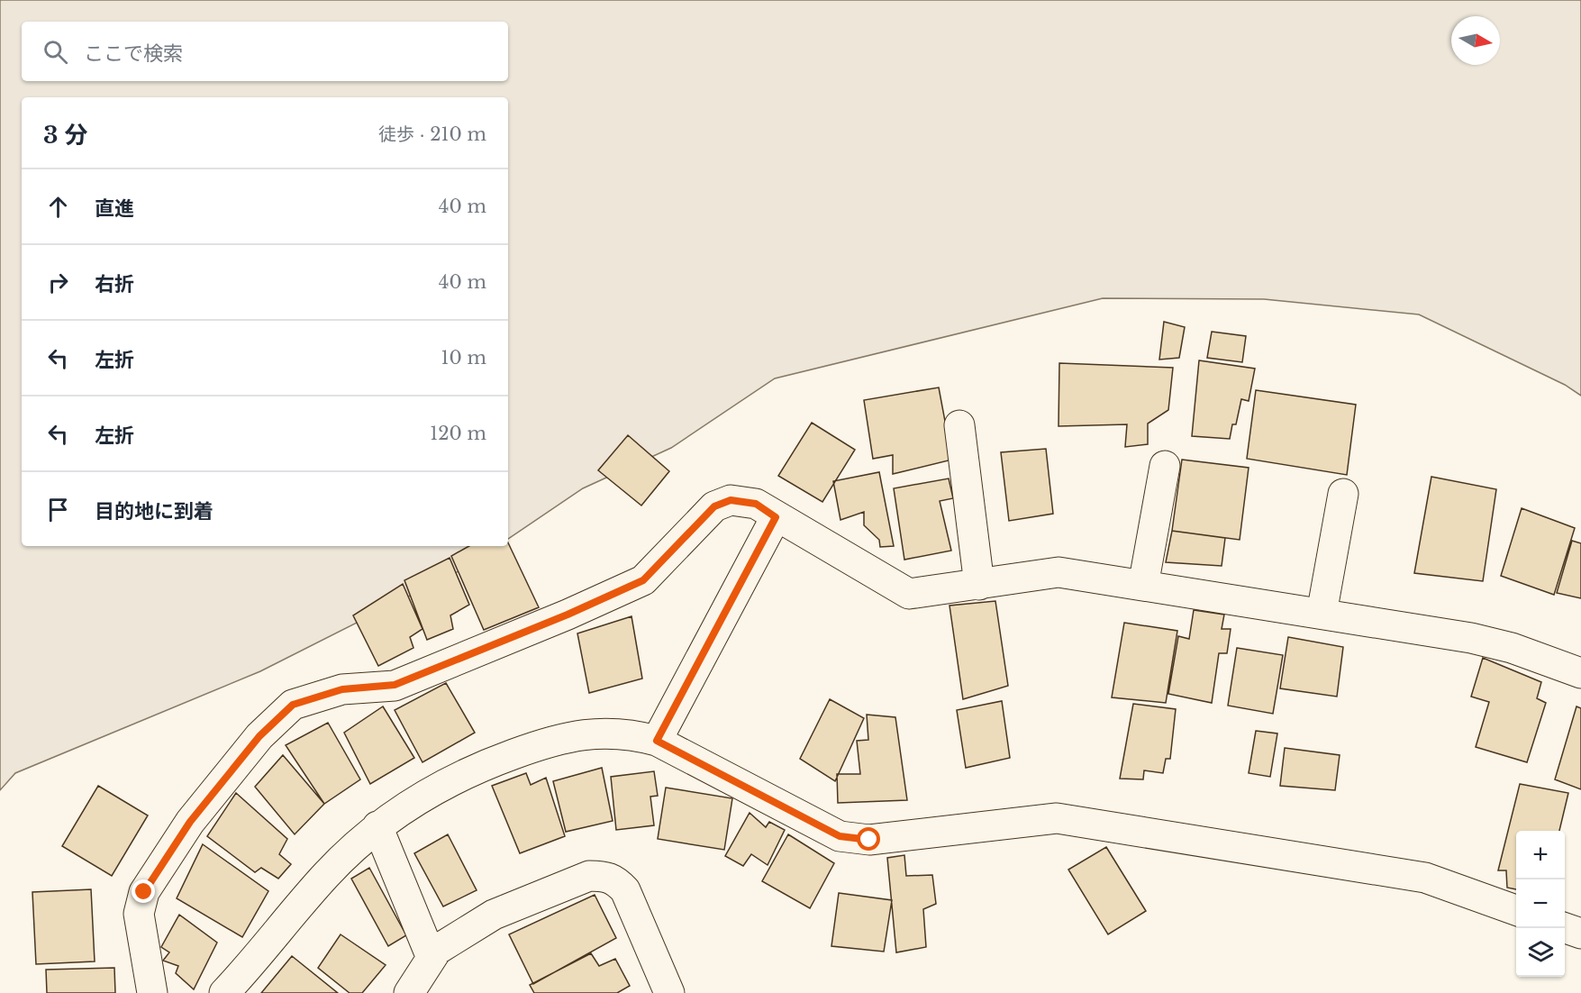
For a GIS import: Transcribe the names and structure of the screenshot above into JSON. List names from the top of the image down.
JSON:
{
  "north": "right",
  "page": {
    "search": "ここで検索",
    "heading": ["3 分", "徒歩 · 210 m"],
    "list": [
      ["直進", "40 m"],
      ["右折", "40 m"],
      ["左折", "10 m"],
      ["左折", "120 m"],
      "目的地に到着"
    ],
    "map_buttons": ["+", "−"]
  }
}
